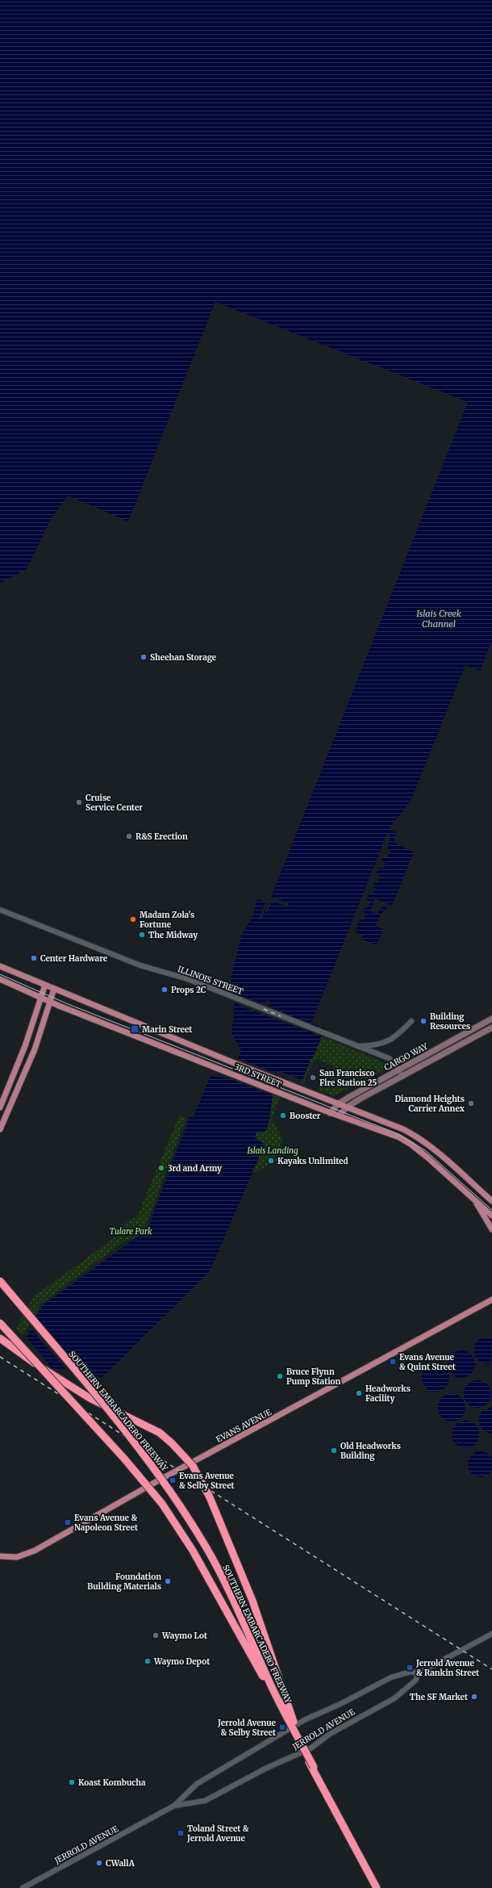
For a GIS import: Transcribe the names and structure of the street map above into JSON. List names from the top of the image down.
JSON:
{
  "streets": {
    "highway": ["SOUTHERN EMBARCADERO FREEWAY"],
    "main road": ["CARGO WAY", "3RD STREET", "EVANS AVENUE"],
    "street": ["ILLINOIS STREET", "JERROLD AVENUE"]
  },
  "crossings": [
    ["ILLINOIS STREET", "CARGO WAY"],
    ["CARGO WAY", "3RD STREET"]
  ],
  "water": ["Islais Creek Channel"],
  "parks": ["Islais Landing", "Tulare Park"],
  "places": {
    "other": [
      "Sheehan Storage",
      "Cruise Service Center",
      "R&S Erection",
      "Madam Zola's Fortune",
      "The Midway",
      "Center Hardware",
      "Props 2C",
      "Building Resources",
      "San Francisco Fire Station 25",
      "Diamond Heights Carrier Annex",
      "Booster",
      "Kayaks Unlimited",
      "3rd and Army",
      "Bruce Flynn Pump Station",
      "Headworks Facility",
      "Old Headworks Building",
      "Foundation Building Materials",
      "Waymo Lot",
      "Waymo Depot",
      "The SF Market",
      "Koast Kombucha",
      "CWallA"
    ],
    "transit": [
      "Marin Street",
      "Evans Avenue & Quint Street",
      "Evans Avenue & Selby Street",
      "Evans Avenue & Napoleon Street",
      "Jerrold Avenue & Rankin Street",
      "Jerrold Avenue & Selby Street",
      "Toland Street & Jerrold Avenue"
    ]
  }
}
